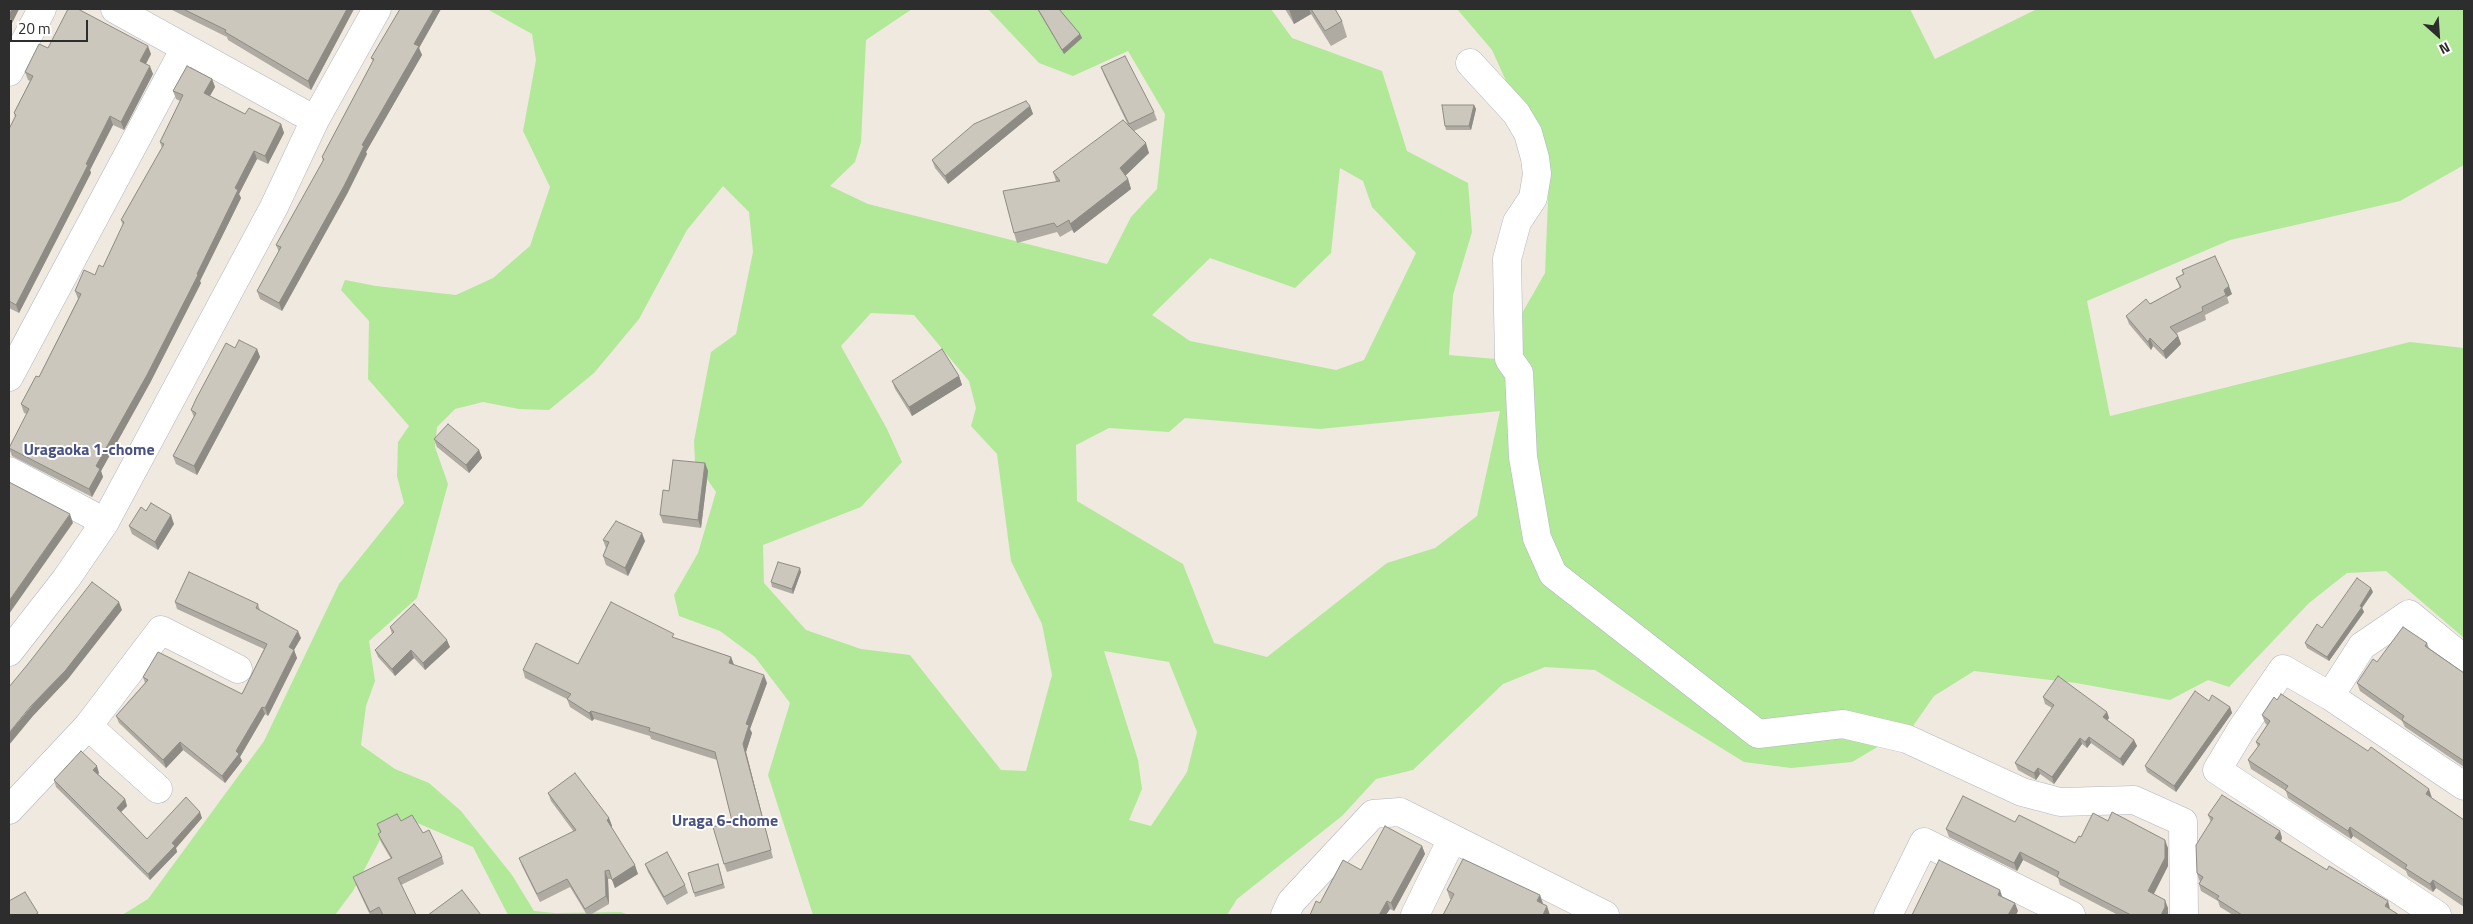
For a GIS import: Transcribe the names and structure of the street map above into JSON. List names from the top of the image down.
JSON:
{
  "districts": ["Uragaoka 1-chome", "Uraga 6-chome"],
  "scale_bar": "20 m",
  "north": "bottom right"
}
